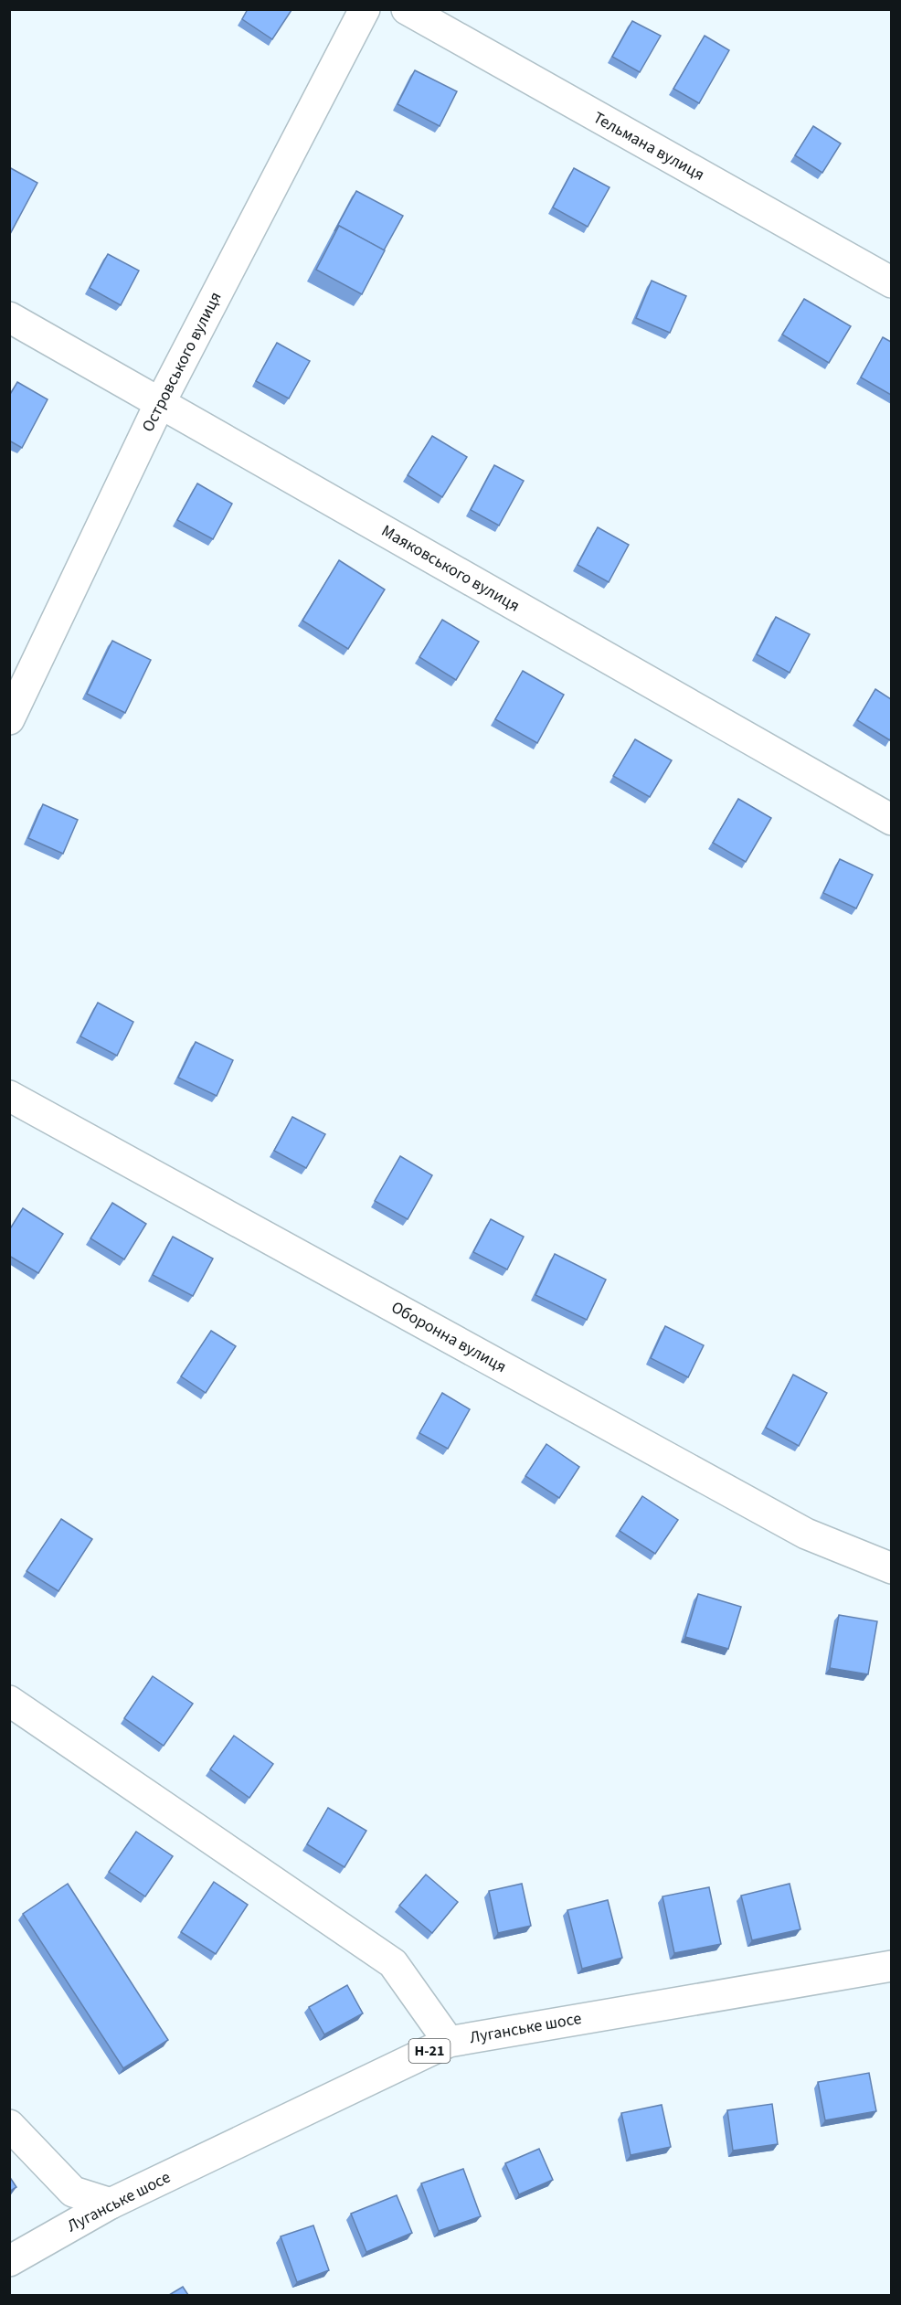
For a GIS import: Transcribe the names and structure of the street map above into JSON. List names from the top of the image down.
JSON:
{
  "streets": {
    "street": [
      "Тельмана вулиця",
      "Островського вулиця",
      "Маяковського вулиця",
      "Оборонна вулиця",
      "Луганське шосе",
      "Н-21"
    ]
  },
  "crossings": [
    ["Островського вулиця", "Маяковського вулиця"]
  ]
}
